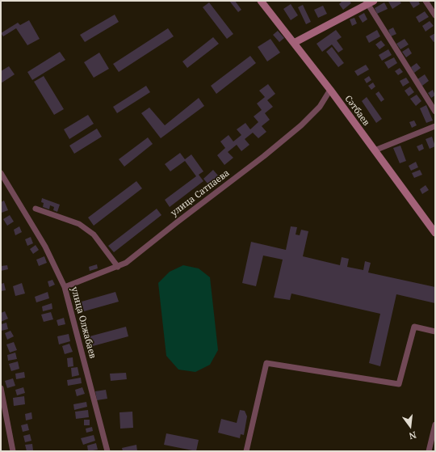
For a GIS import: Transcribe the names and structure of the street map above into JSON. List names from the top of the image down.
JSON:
{
  "streets": {
    "street": ["Сәтбаев", "улица Сатпаева", "улица Олжабаев"]
  },
  "crossings": [
    ["Сәтбаев", "улица Сатпаева"],
    ["улица Сатпаева", "улица Олжабаев"]
  ],
  "north": "bottom"
}
